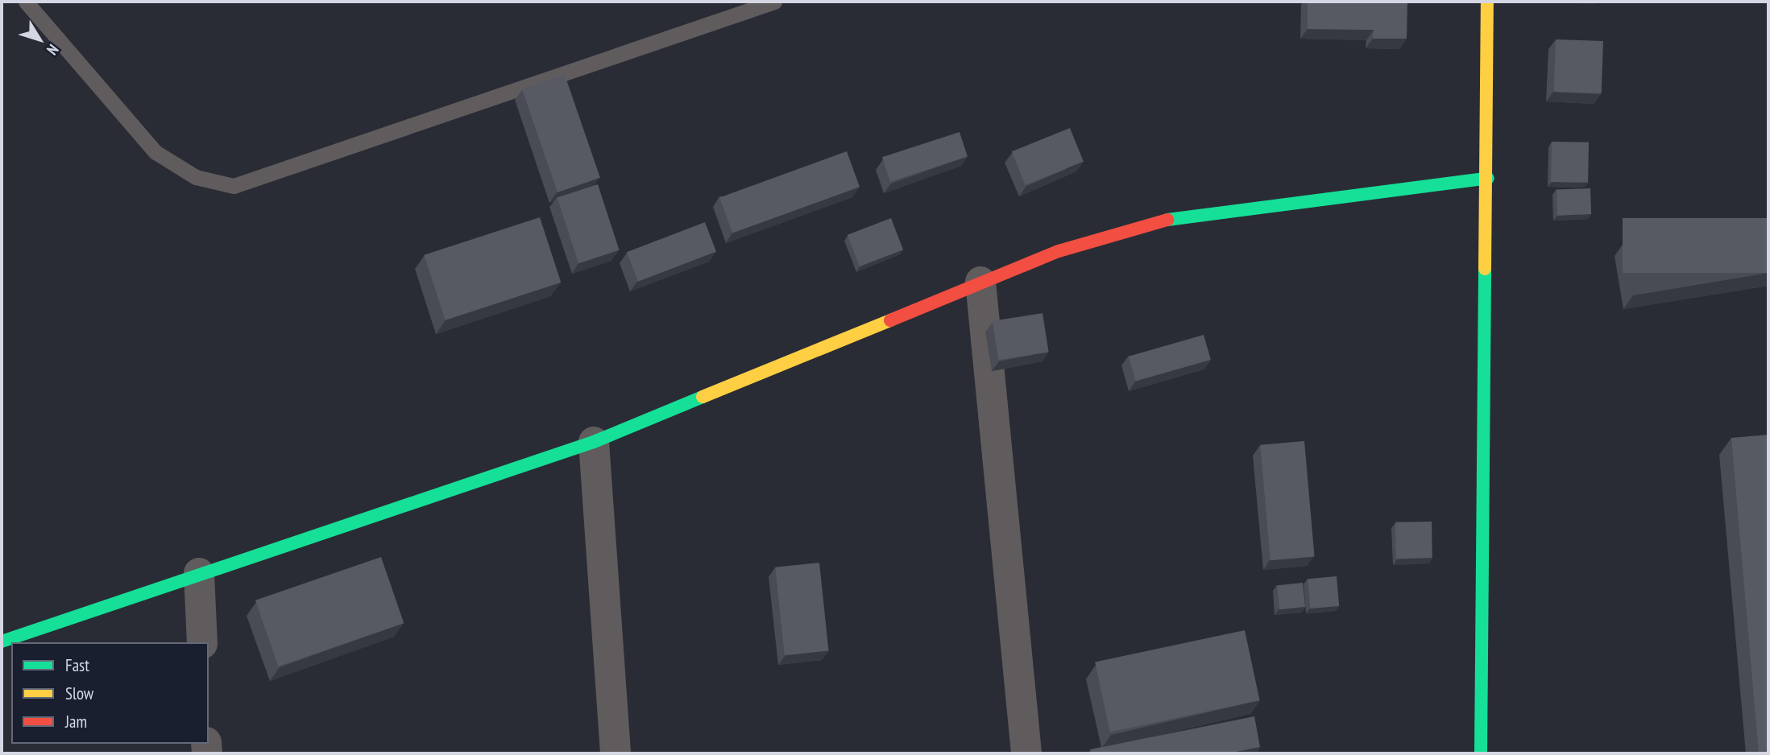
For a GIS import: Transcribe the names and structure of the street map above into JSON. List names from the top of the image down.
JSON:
{
  "legend": ["Fast", "Slow", "Jam"],
  "north": "bottom right"
}
